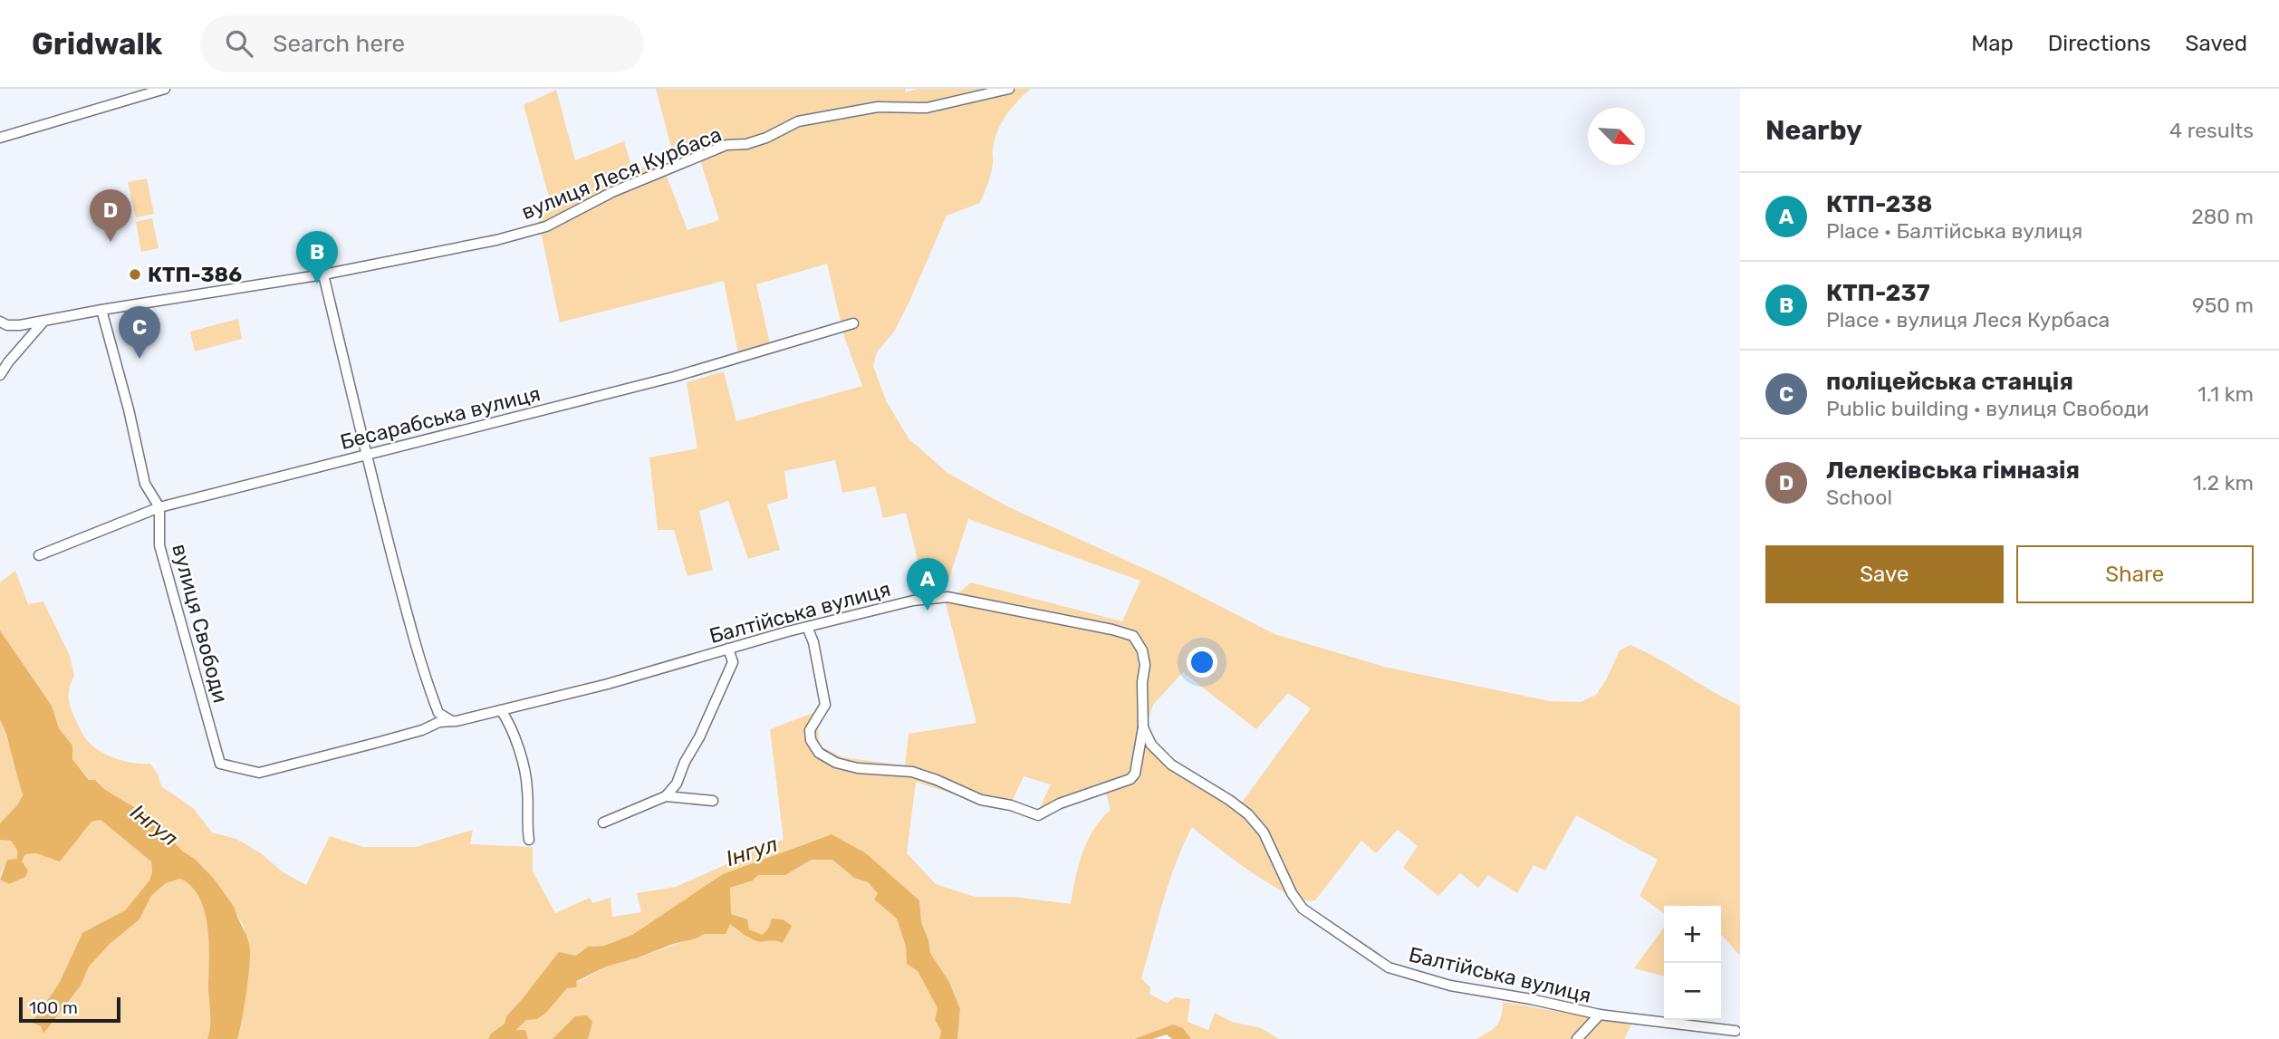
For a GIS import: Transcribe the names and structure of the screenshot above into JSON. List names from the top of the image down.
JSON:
{
  "streets": {
    "street": [
      "вулиця Леся Курбаса",
      "Бесарабська вулиця",
      "Балтійська вулиця",
      "вулиця Свободи"
    ]
  },
  "crossings": [
    ["вулиця Леся Курбаса", "вулиця Свободи"],
    ["Бесарабська вулиця", "вулиця Свободи"],
    ["Балтійська вулиця", "вулиця Свободи"]
  ],
  "water": ["Інгул"],
  "places": ["КТП-386"],
  "scale_bar": "100 m",
  "north": "bottom right",
  "page": {
    "header": "Gridwalk",
    "search": "Search here",
    "nav": ["Map", "Directions", "Saved"],
    "heading": ["Nearby", "4 results"],
    "list": [
      {
        "mark": "A",
        "name": "КТП-238",
        "note": "Place · Балтійська вулиця",
        "value": "280 m"
      },
      {
        "mark": "B",
        "name": "КТП-237",
        "note": "Place · вулиця Леся Курбаса",
        "value": "950 m"
      },
      {
        "mark": "C",
        "name": "поліцейська станція",
        "note": "Public building · вулиця Свободи",
        "value": "1.1 km"
      },
      {
        "mark": "D",
        "name": "Лелеківська гімназія",
        "note": "School",
        "value": "1.2 km"
      }
    ],
    "pins": [
      "D",
      "B",
      "C",
      "A"
    ],
    "buttons": ["Save", "Share"],
    "map_buttons": ["+", "−"],
    "scale": "100 m"
  }
}
